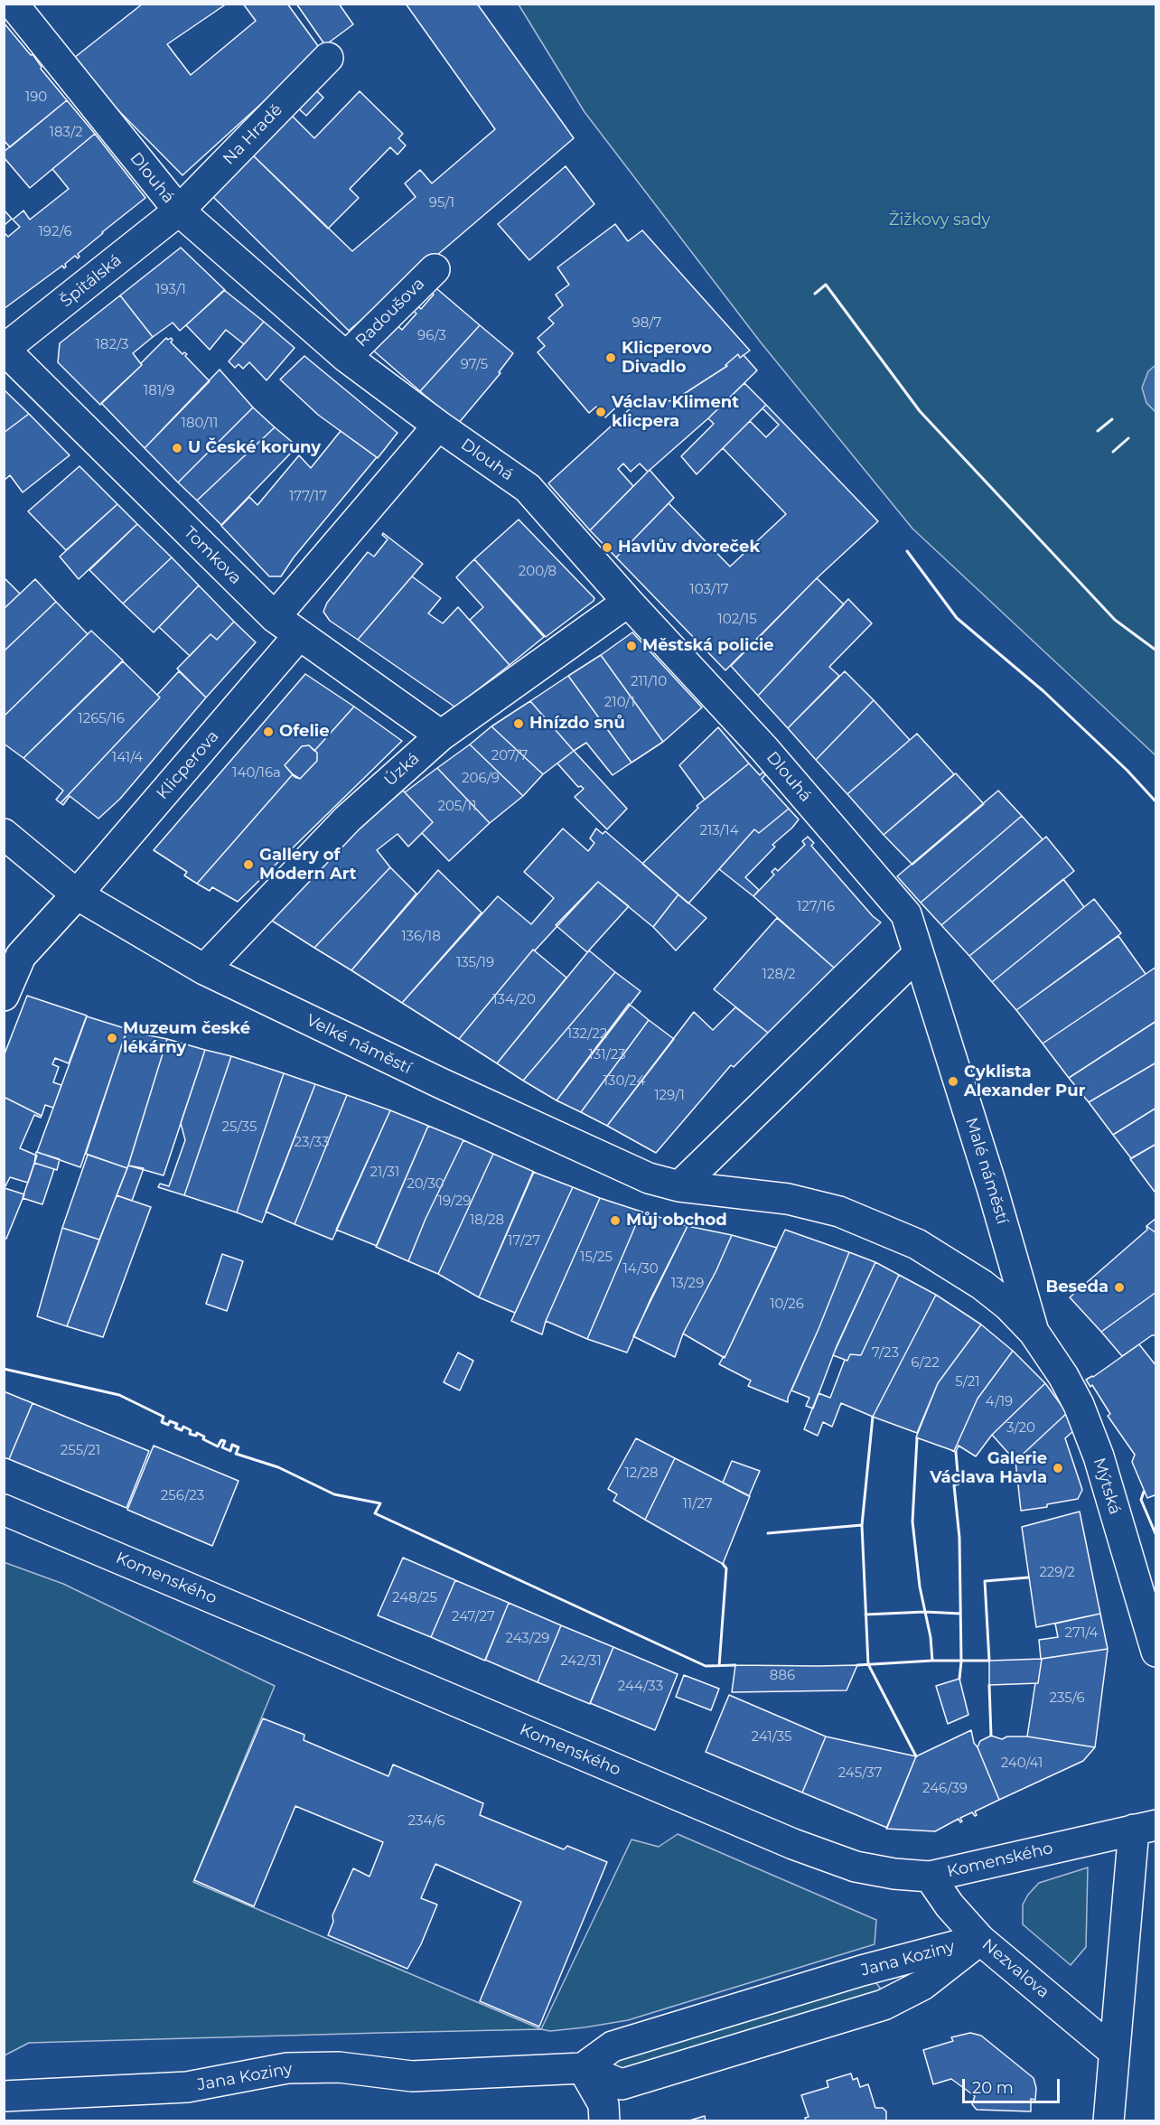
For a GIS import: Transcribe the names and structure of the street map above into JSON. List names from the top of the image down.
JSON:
{
  "streets": {
    "street": [
      "Na Hradě",
      "Dlouhá",
      "Špitálská",
      "Radoušova",
      "Tomkova",
      "Klicperova",
      "Úzká",
      "Velké náměstí",
      "Malé náměstí",
      "Mýtská",
      "Komenského",
      "Jana Koziny",
      "Nezvalova"
    ]
  },
  "crossings": [
    ["Na Hradě", "Dlouhá"],
    ["Na Hradě", "Špitálská"],
    ["Dlouhá", "Špitálská"],
    ["Dlouhá", "Radoušova"],
    ["Dlouhá", "Úzká"],
    ["Dlouhá", "Malé náměstí"],
    ["Špitálská", "Tomkova"],
    ["Tomkova", "Klicperova"],
    ["Tomkova", "Úzká"],
    ["Klicperova", "Velké náměstí"],
    ["Úzká", "Velké náměstí"],
    ["Malé náměstí", "Mýtská"],
    ["Komenského", "Nezvalova"],
    ["Jana Koziny", "Nezvalova"]
  ],
  "parks": ["Žižkovy sady"],
  "places": [
    "Klicperovo Divadlo",
    "Václav Kliment klicpera",
    "U České koruny",
    "Havlův dvoreček",
    "Městská policie",
    "Hnízdo snů",
    "Ofelie",
    "Gallery of Modern Art",
    "Muzeum české lékárny",
    "Cyklista Alexander Pur",
    "Můj obchod",
    "Beseda",
    "Galerie Václava Havla"
  ],
  "house_numbers": [
    "190",
    "183/2",
    "95/1",
    "192/6",
    "193/1",
    "98/7",
    "96/3",
    "182/3",
    "97/5",
    "181/9",
    "180/11",
    "177/17",
    "200/8",
    "103/17",
    "102/15",
    "211/10",
    "210/1",
    "1265/16",
    "207/7",
    "141/4",
    "140/16a",
    "206/9",
    "205/11",
    "213/14",
    "127/16",
    "136/18",
    "135/19",
    "128/2",
    "134/20",
    "132/22",
    "131/23",
    "130/24",
    "129/1",
    "25/35",
    "23/33",
    "21/31",
    "20/30",
    "19/29",
    "18/28",
    "17/27",
    "15/25",
    "14/30",
    "13/29",
    "10/26",
    "7/23",
    "6/22",
    "5/21",
    "4/19",
    "3/20",
    "255/21",
    "12/28",
    "256/23",
    "11/27",
    "229/2",
    "248/25",
    "247/27",
    "271/4",
    "243/29",
    "242/31",
    "886",
    "244/33",
    "235/6",
    "241/35",
    "240/41",
    "245/37",
    "246/39",
    "234/6"
  ],
  "scale_bar": "20 m"
}
